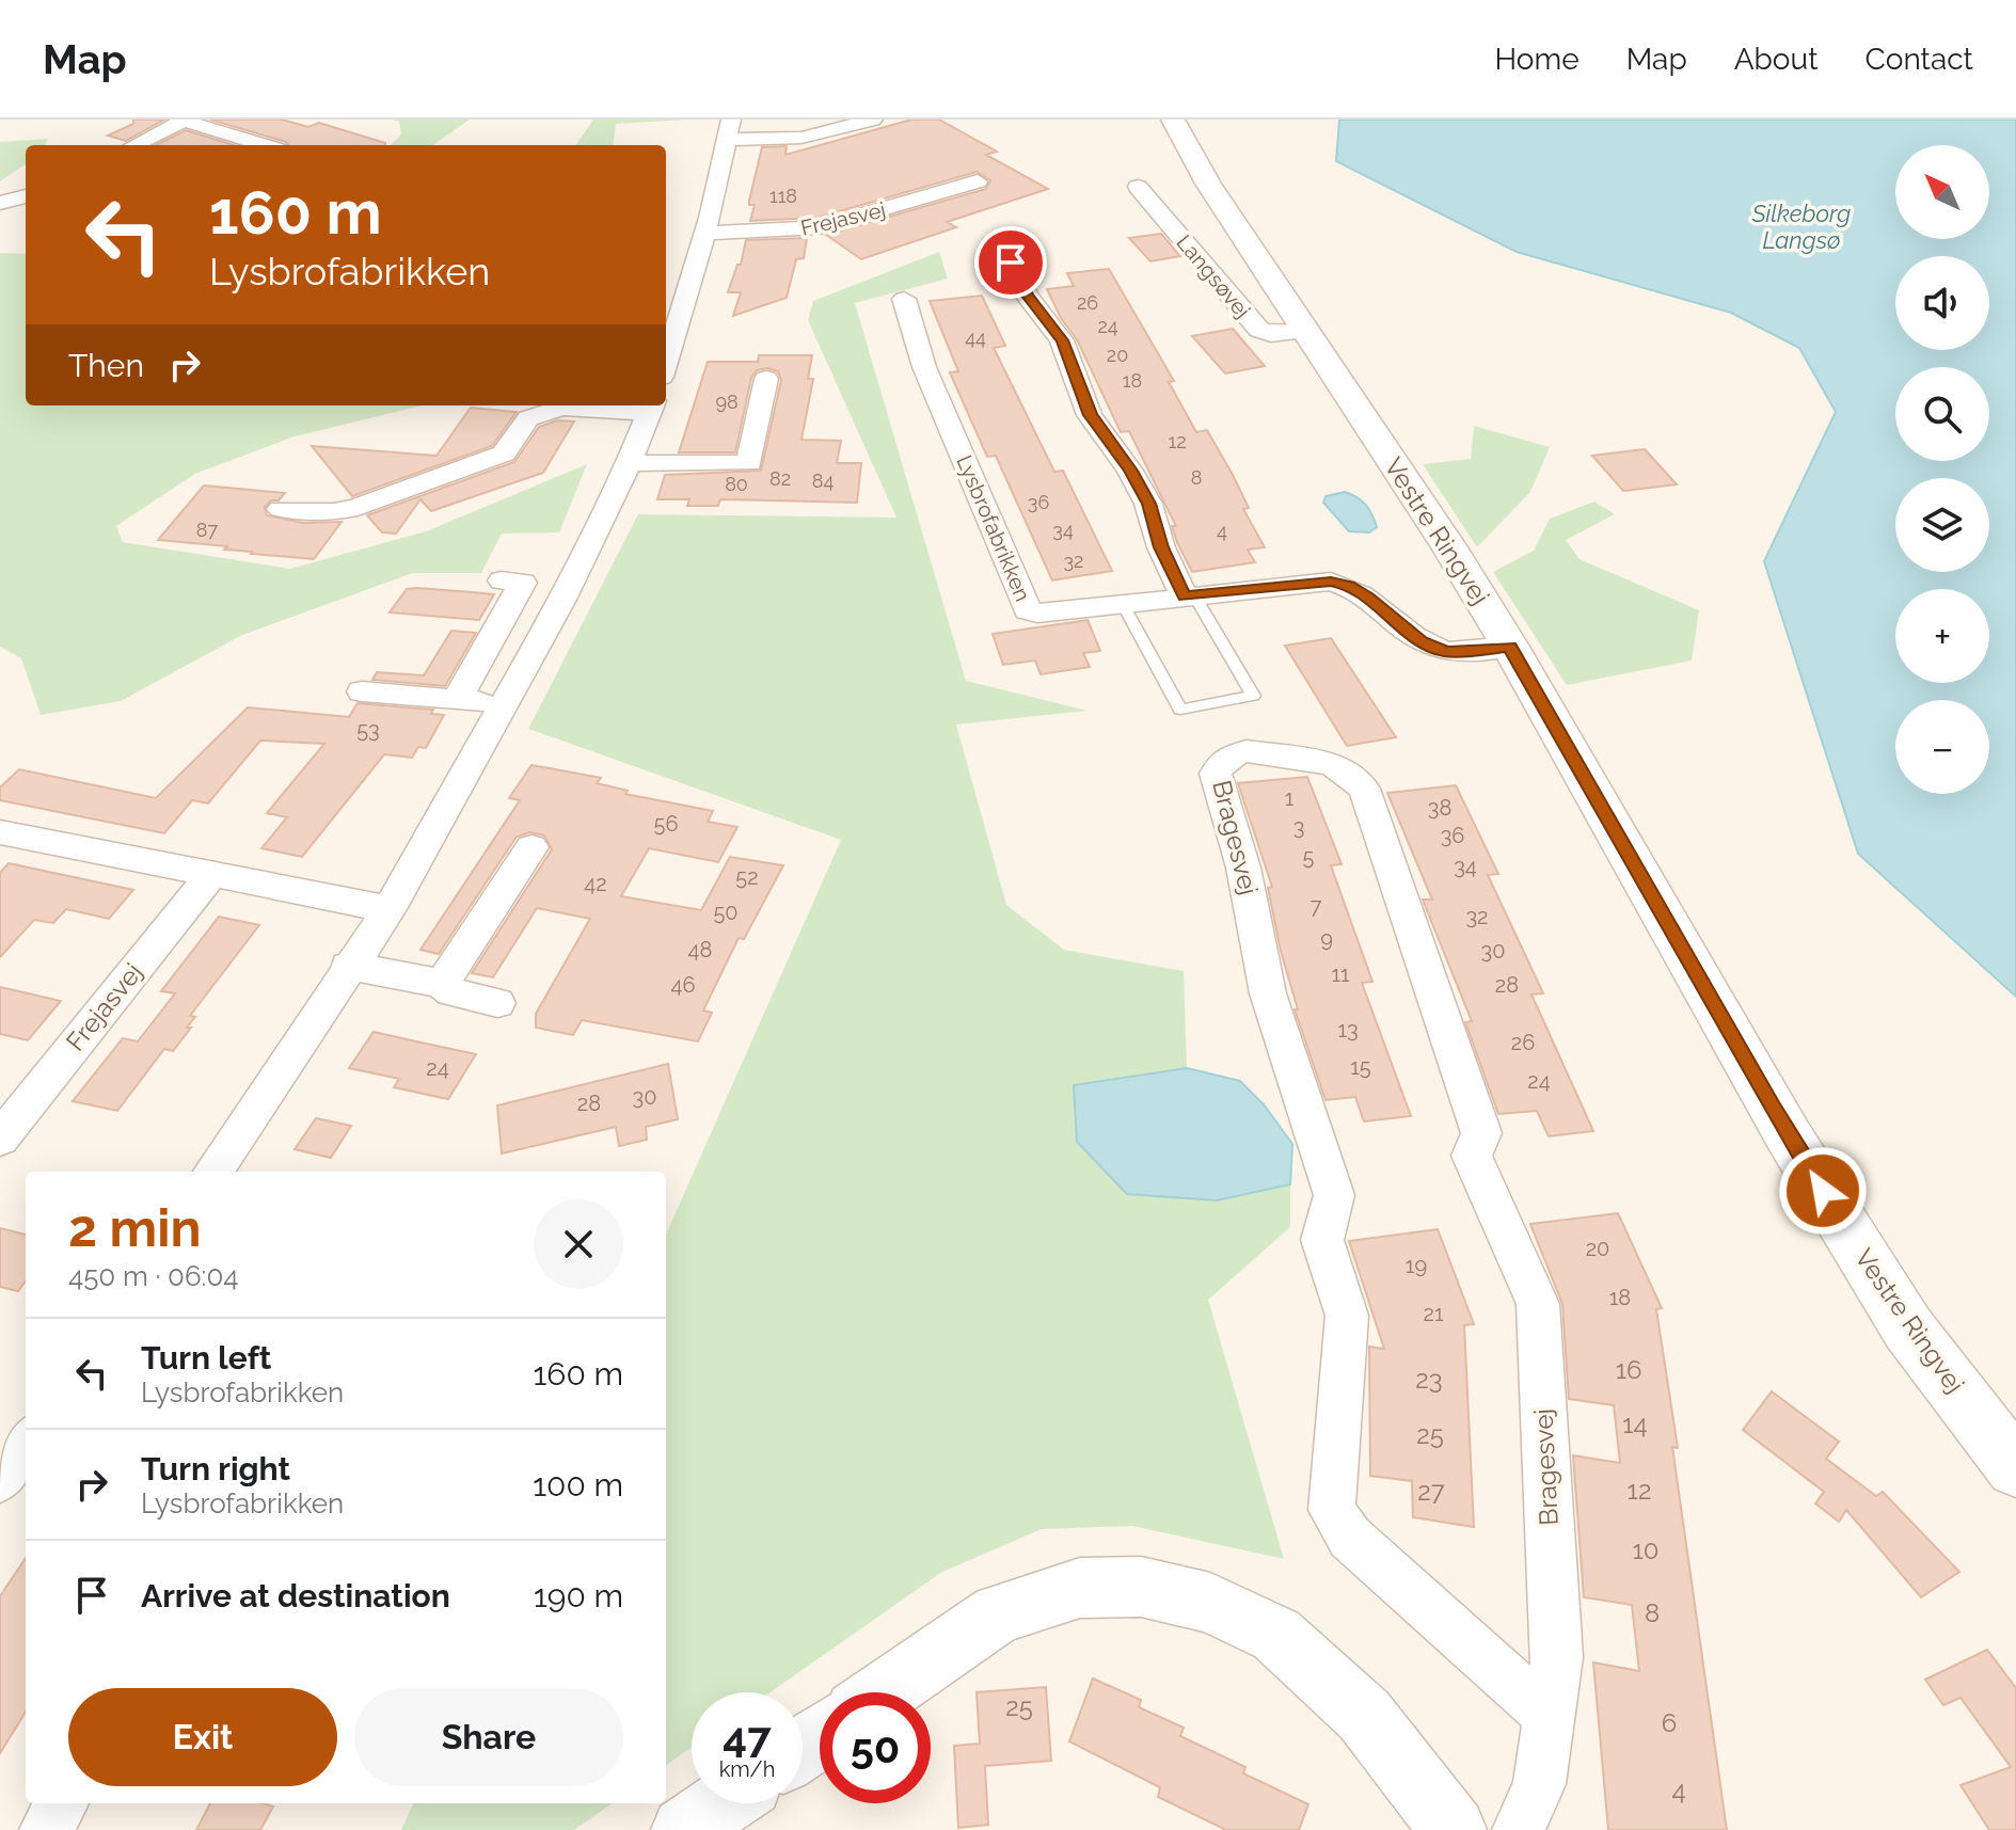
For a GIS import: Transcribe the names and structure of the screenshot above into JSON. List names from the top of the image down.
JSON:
{
  "streets": {
    "main road": ["Vestre Ringvej"],
    "street": [
      "Frejasvej",
      "Langsøvej",
      "Lysbrofabrikken",
      "Bragesvej"
    ]
  },
  "crossings": [
    ["Langsøvej", "Vestre Ringvej"],
    ["Lysbrofabrikken", "Vestre Ringvej"]
  ],
  "water": ["Silkeborg Langsø"],
  "house_numbers": [
    "118",
    "26",
    "24",
    "44",
    "20",
    "18",
    "98",
    "12",
    "8",
    "82",
    "84",
    "80",
    "36",
    "87",
    "34",
    "4",
    "32",
    "53",
    "1",
    "38",
    "56",
    "3",
    "36",
    "5",
    "34",
    "52",
    "42",
    "7",
    "50",
    "32",
    "9",
    "48",
    "30",
    "11",
    "46",
    "28",
    "13",
    "26",
    "15",
    "24",
    "24",
    "30",
    "28",
    "20",
    "19",
    "18",
    "21",
    "16",
    "23",
    "14",
    "25",
    "12",
    "27",
    "10",
    "8",
    "25",
    "6",
    "4"
  ],
  "north": "top left",
  "page": {
    "header": "Map",
    "nav": [
      "Home",
      "Map",
      "About",
      "Contact"
    ],
    "map_buttons": ["+", "−"],
    "turn": ["160 m", "Lysbrofabrikken"],
    "then": "Then",
    "heading": ["2 min", "450 m · 06:04"],
    "list": [
      {
        "name": "Turn left",
        "note": "Lysbrofabrikken",
        "value": "160 m"
      },
      {
        "name": "Turn right",
        "note": "Lysbrofabrikken",
        "value": "100 m"
      },
      {
        "name": "Arrive at destination",
        "value": "190 m"
      }
    ],
    "buttons": ["Exit", "Share"],
    "speed": "47 km/h",
    "limit": "50"
  }
}
